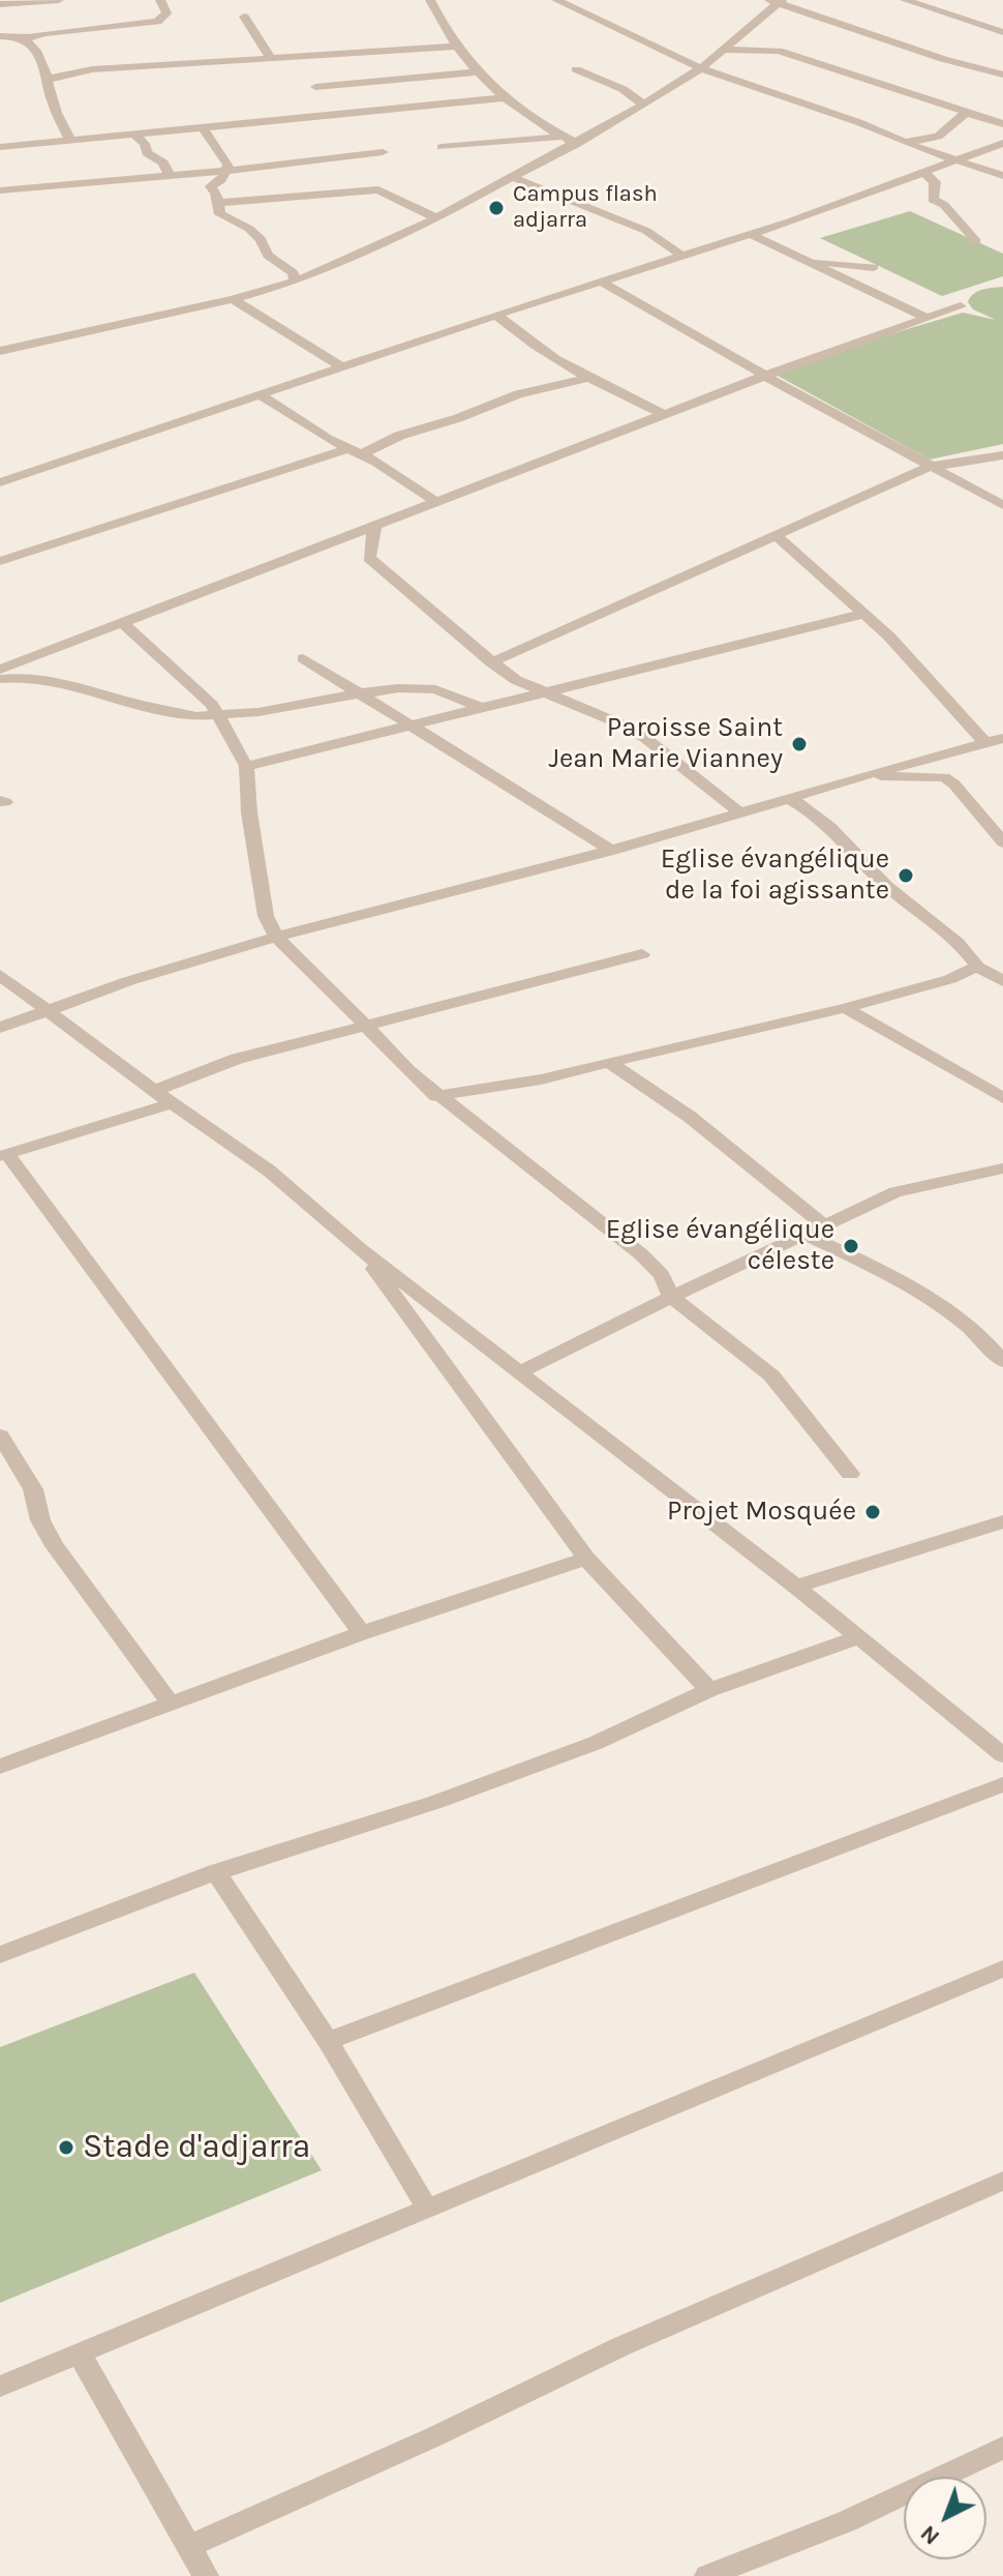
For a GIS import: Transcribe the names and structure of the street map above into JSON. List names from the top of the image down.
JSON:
{
  "places": [
    "Campus flash adjarra",
    "Paroisse Saint Jean Marie Vianney",
    "Eglise évangélique de la foi agissante",
    "Eglise évangélique céleste",
    "Projet Mosquée",
    "Stade d'adjarra"
  ],
  "north": "bottom left"
}
